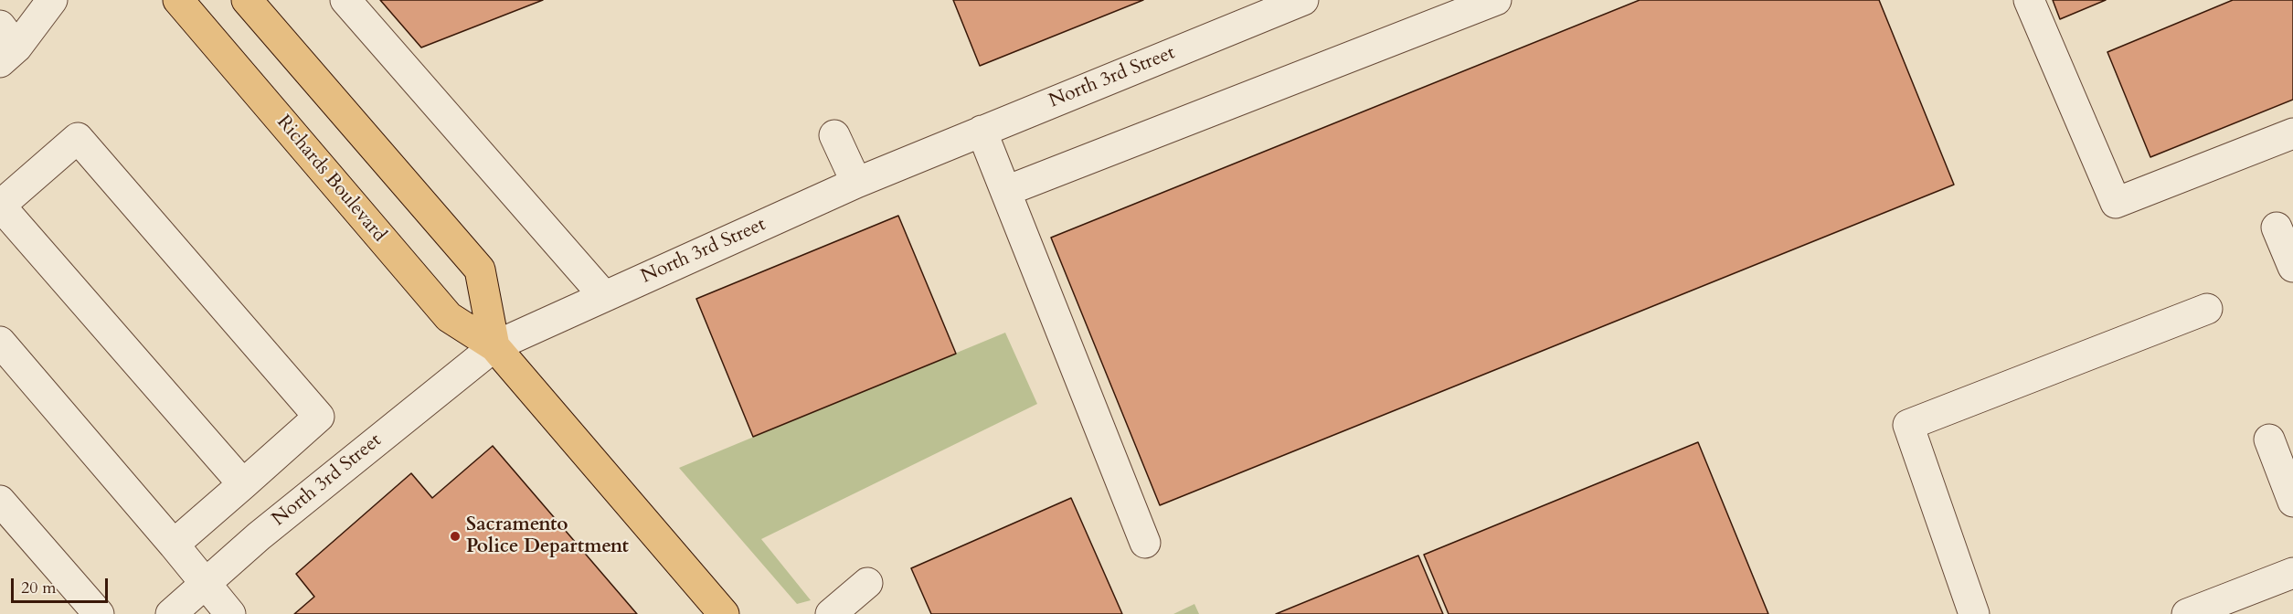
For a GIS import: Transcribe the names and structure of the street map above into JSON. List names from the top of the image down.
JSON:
{
  "streets": {
    "main road": ["Richards Boulevard"],
    "street": ["North 3rd Street"]
  },
  "crossings": [
    ["North 3rd Street", "Richards Boulevard"]
  ],
  "places": ["Sacramento Police Department"],
  "scale_bar": "20 m"
}
